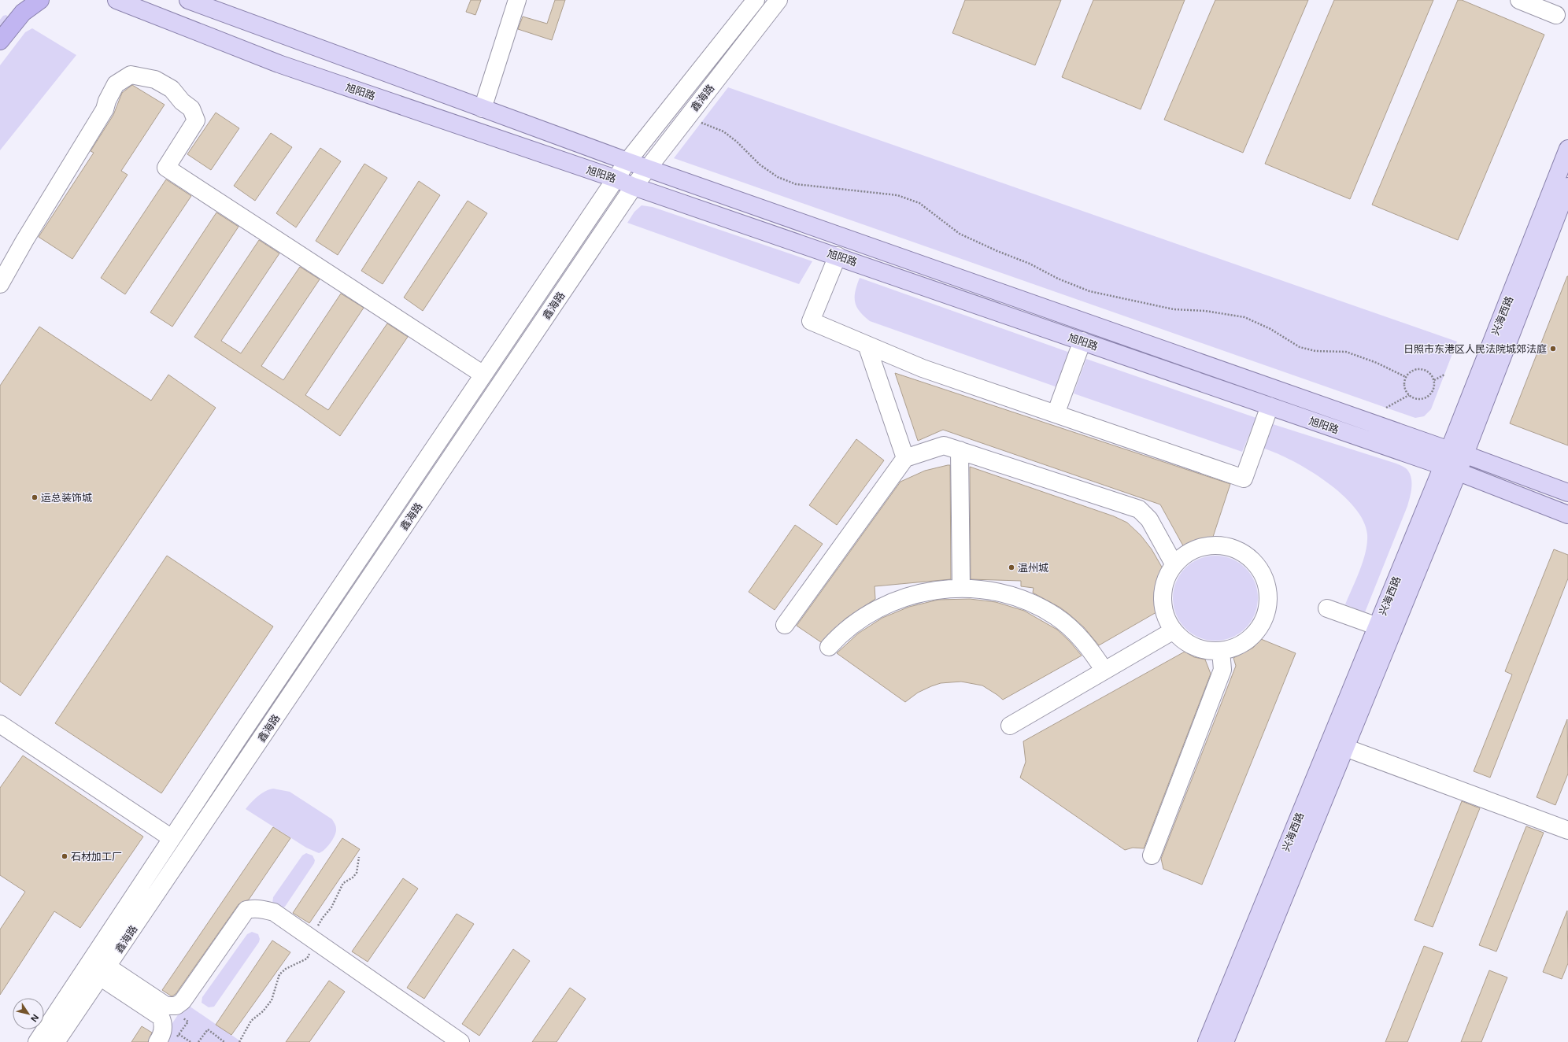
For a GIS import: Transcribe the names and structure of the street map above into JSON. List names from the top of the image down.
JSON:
{
  "streets": {
    "main road": ["旭阳路", "兴海西路"],
    "street": ["鑫海路"]
  },
  "crossings": [
    ["旭阳路", "鑫海路"],
    ["旭阳路", "兴海西路"]
  ],
  "places": [
    "日照市东港区人民法院城郊法庭",
    "运总装饰城",
    "温州城",
    "石材加工厂"
  ],
  "north": "bottom right"
}
